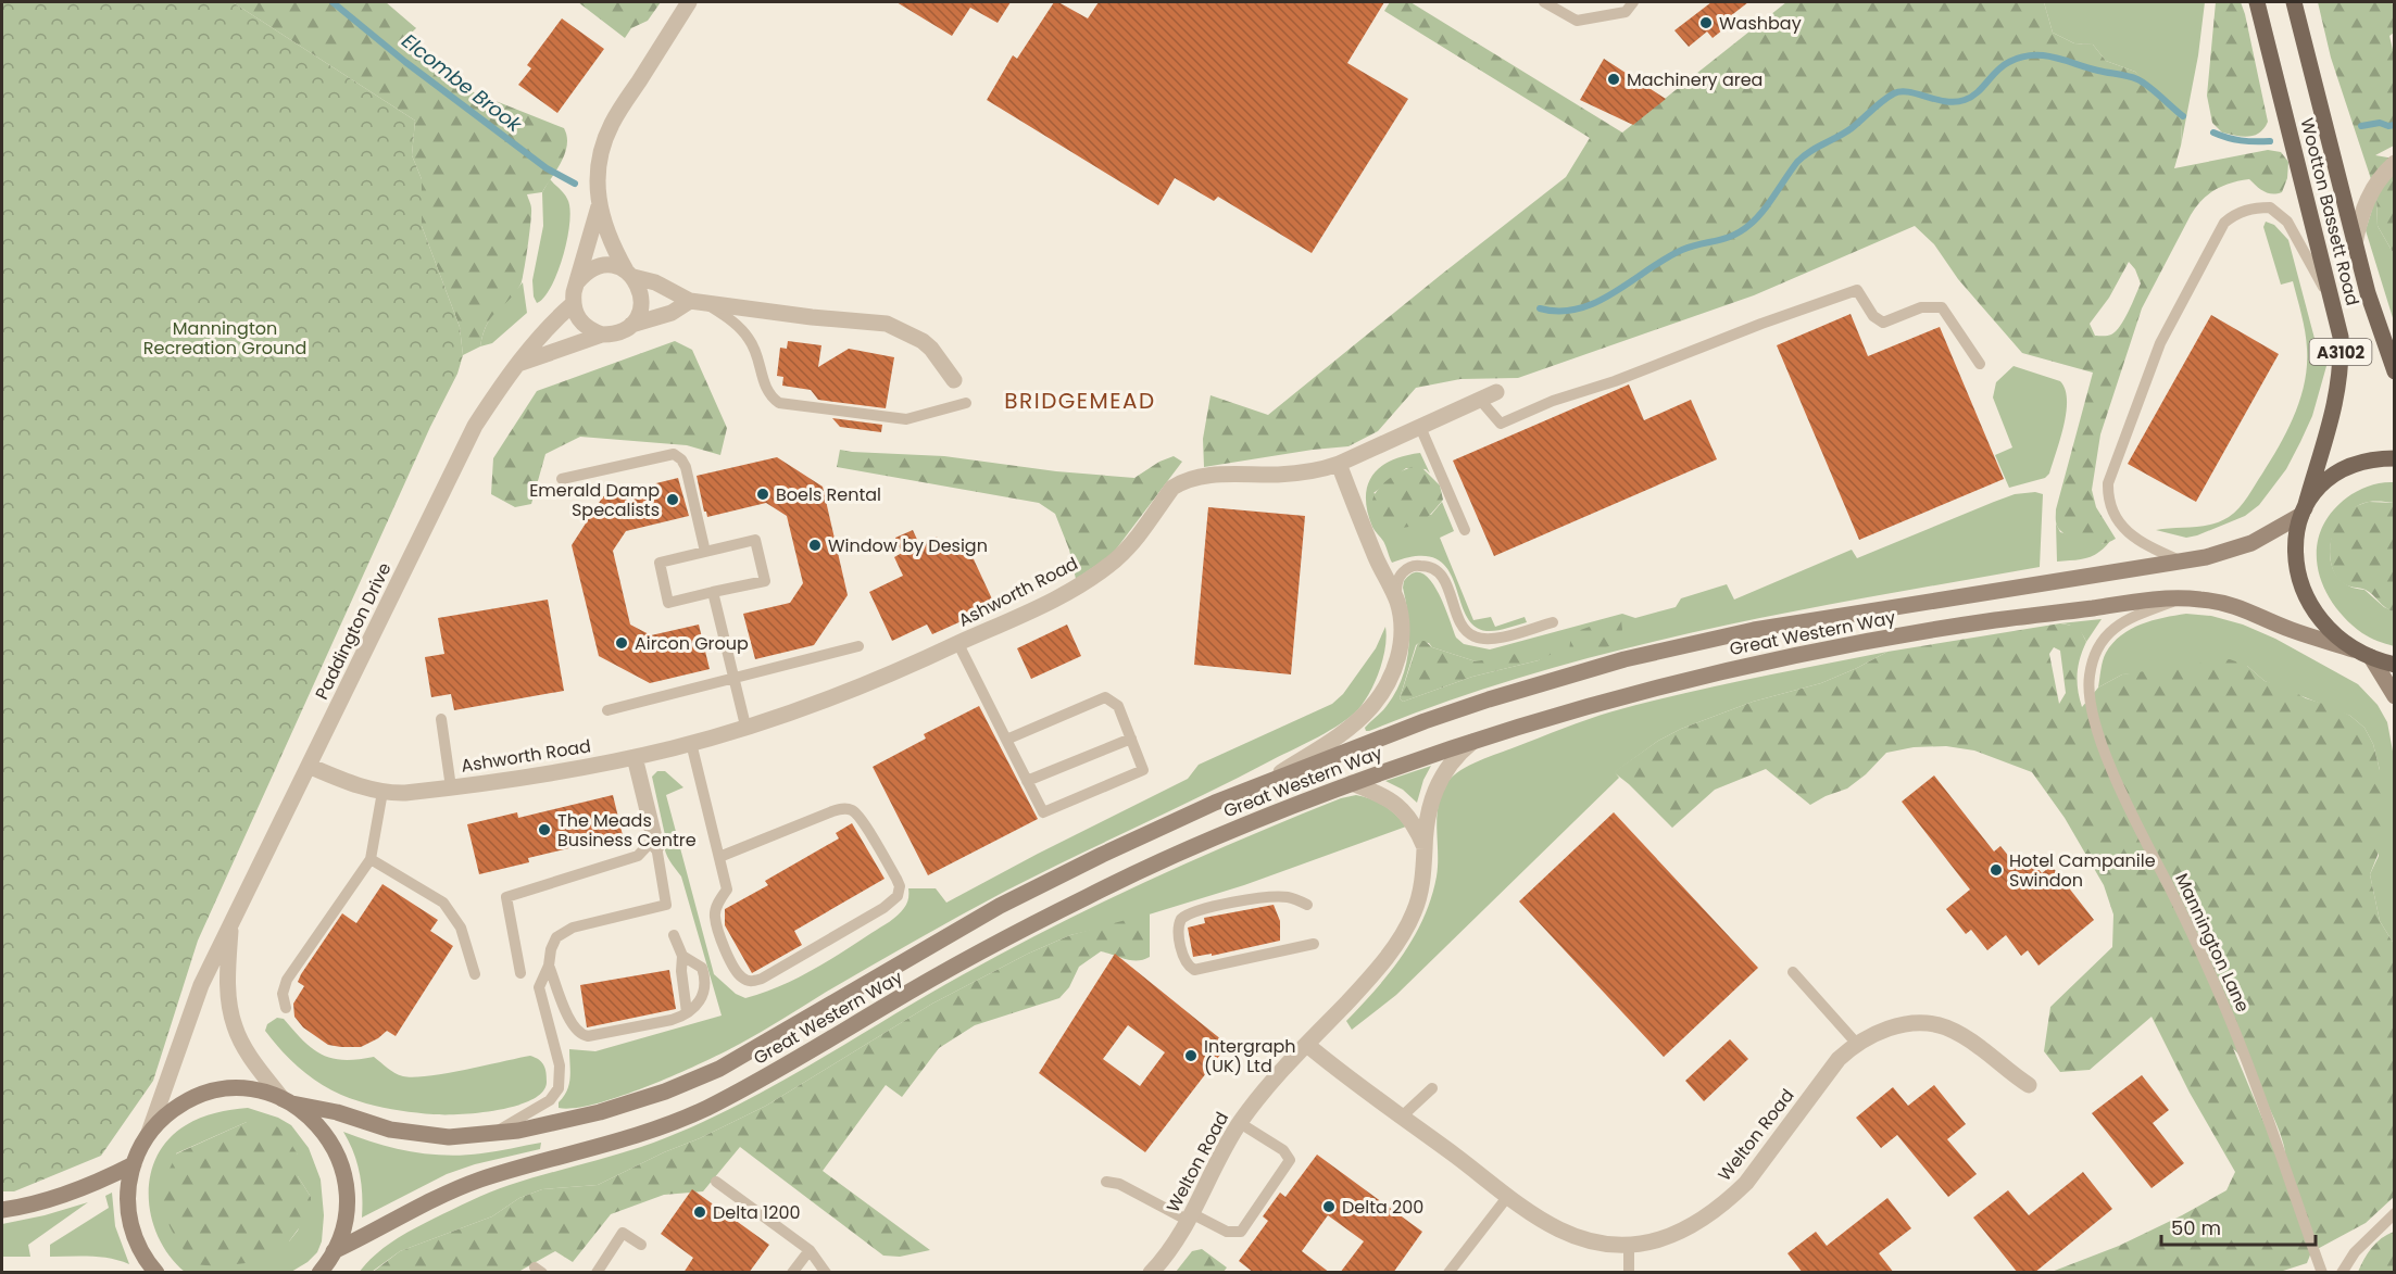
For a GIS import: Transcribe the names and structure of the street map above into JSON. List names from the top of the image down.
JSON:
{
  "streets": {
    "main road": ["Wootton Bassett Road", "A3102", "Great Western Way"],
    "street": ["Ashworth Road", "Paddington Drive", "Welton Road"],
    "lane": ["Mannington Lane"]
  },
  "crossings": [
    ["Wootton Bassett Road", "Great Western Way"],
    ["Ashworth Road", "Paddington Drive"],
    ["Paddington Drive", "Great Western Way"],
    ["Great Western Way", "Mannington Lane"],
    ["Great Western Way", "Welton Road"]
  ],
  "districts": ["BRIDGEMEAD"],
  "water": ["Elcombe Brook"],
  "parks": ["Mannington Recreation Ground"],
  "places": [
    "Washbay",
    "Machinery area",
    "Boels Rental",
    "Emerald Damp Specalists",
    "Window by Design",
    "Aircon Group",
    "The Meads Business Centre",
    "Hotel Campanile Swindon",
    "Intergraph (UK) Ltd",
    "Delta 200",
    "Delta 1200"
  ],
  "scale_bar": "50 m"
}
